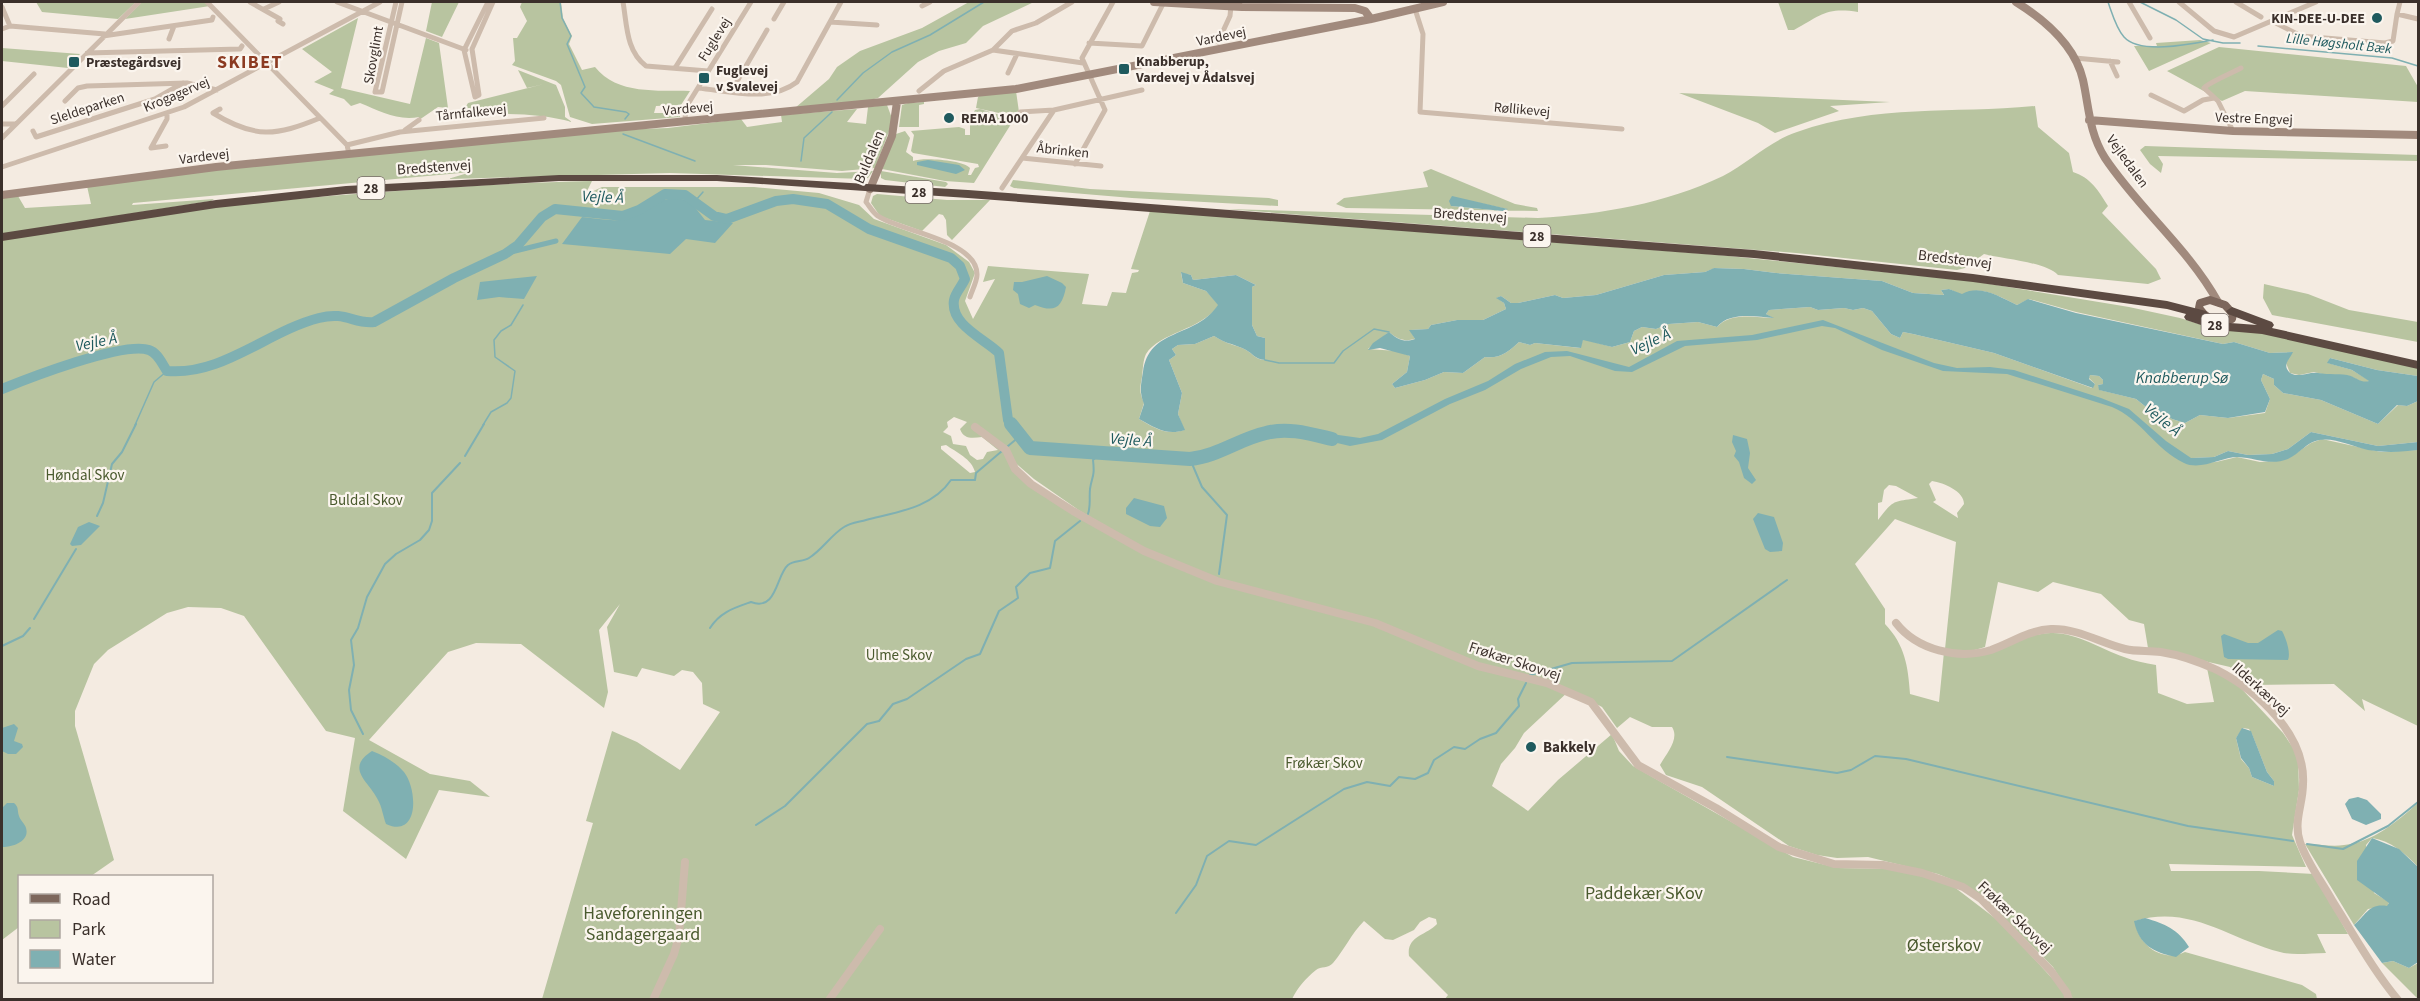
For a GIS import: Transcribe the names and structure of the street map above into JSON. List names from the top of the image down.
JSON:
{
  "streets": {
    "highway": ["Bredstenvej", "28"],
    "street": [
      "Vardevej",
      "Fuglevej",
      "Skovglimt",
      "Krogagervej",
      "Sleldeparken",
      "Røllikevej",
      "Tårnfalkevej",
      "Vestre Engvej",
      "Åbrinken",
      "Buldalen",
      "Vejledalen",
      "Frøkær Skovvej",
      "Ilderkærvej"
    ]
  },
  "crossings": [
    ["Vardevej", "Fuglevej"],
    ["Vardevej", "Røllikevej"],
    ["Vardevej", "Tårnfalkevej"],
    ["Vardevej", "Buldalen"],
    ["Skovglimt", "Krogagervej"],
    ["Krogagervej", "Sleldeparken"],
    ["Vestre Engvej", "Vejledalen"],
    ["Buldalen", "Bredstenvej"],
    ["Vejledalen", "Bredstenvej"],
    ["Vejledalen", "28"],
    ["Bredstenvej", "28"]
  ],
  "districts": ["SKIBET"],
  "water": ["Lille Høgsholt Bæk", "Vejle Å", "Knabberup Sø"],
  "parks": [
    "Høndal Skov",
    "Buldal Skov",
    "Ulme Skov",
    "Frøkær Skov",
    "Paddekær SKov",
    "Haveforeningen Sandagergaard",
    "Østerskov"
  ],
  "places": {
    "other": ["KIN-DEE-U-DEE", "REMA 1000", "Bakkely"],
    "transit": ["Præstegårdsvej", "Knabberup, Vardevej v Ådalsvej", "Fuglevej v Svalevej"]
  },
  "legend": ["Road", "Park", "Water"]
}
